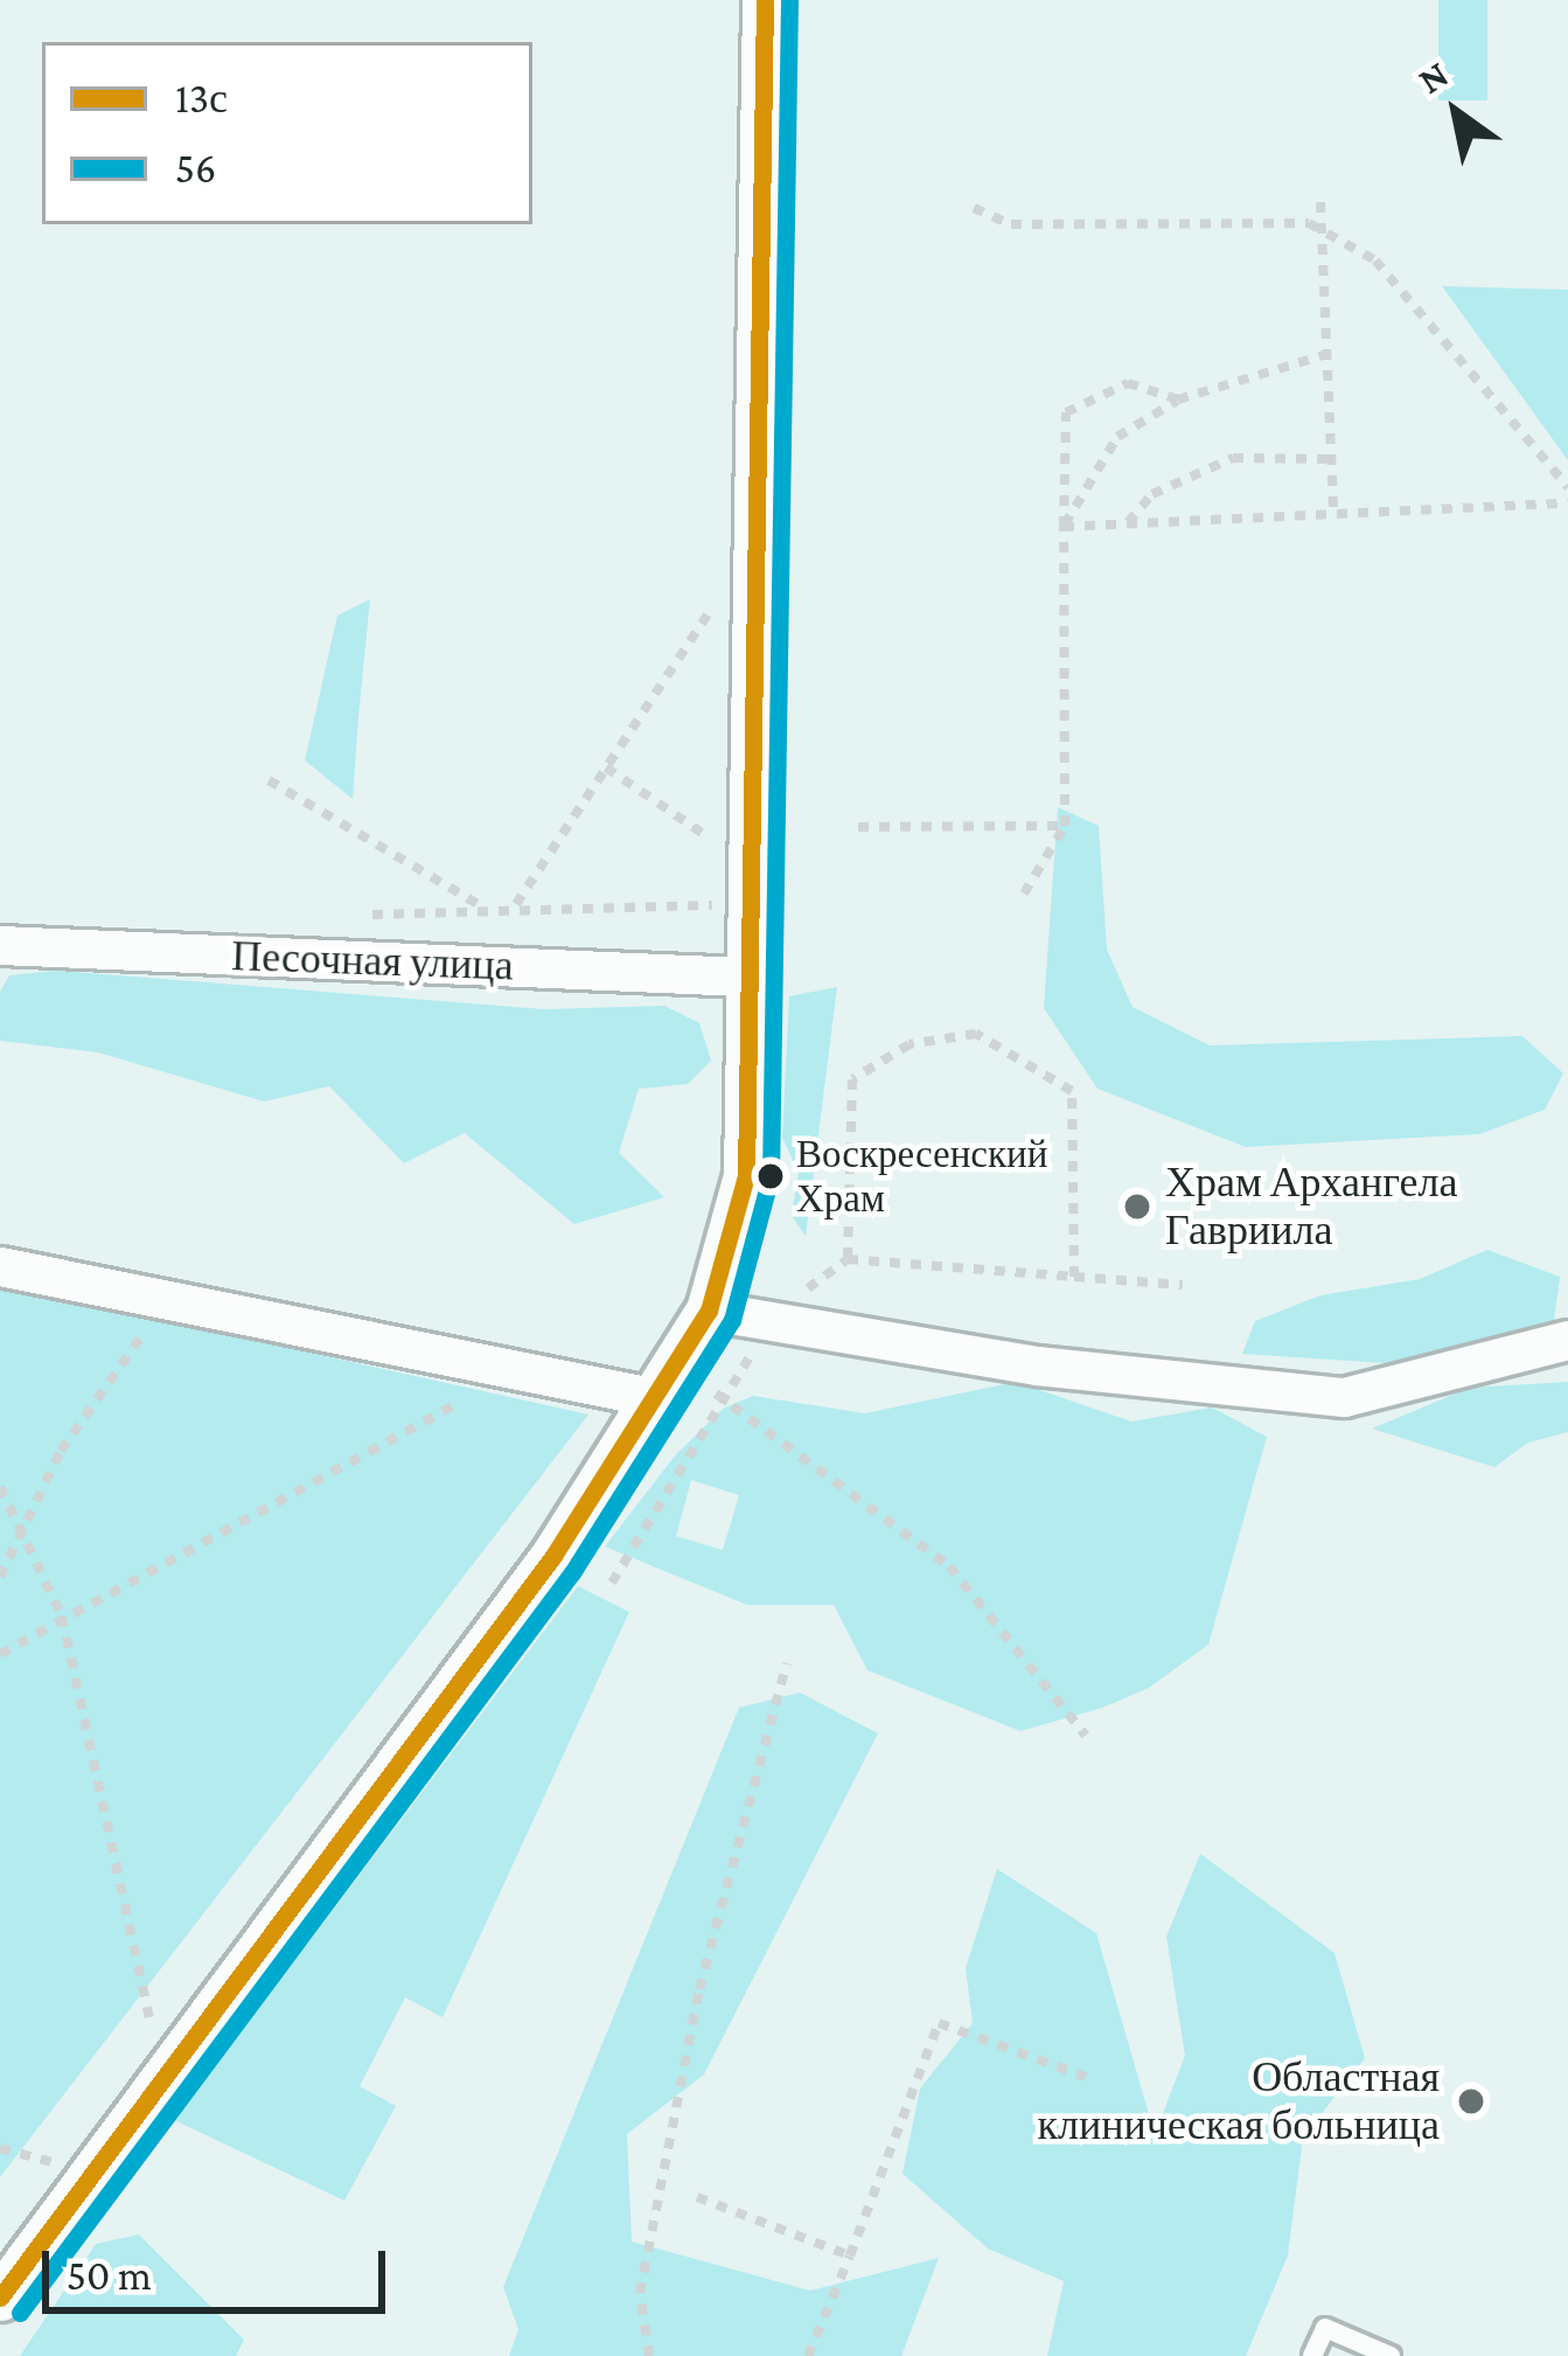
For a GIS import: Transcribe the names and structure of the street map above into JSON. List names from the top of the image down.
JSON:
{
  "streets": {
    "street": ["Песочная улица"]
  },
  "places": ["Воскресенский Храм", "Храм Архангела Гавриила", "Областная клиническая больница"],
  "lines": ["transit line 13с", "transit line 56"],
  "legend": ["13с", "56"],
  "scale_bar": "50 m",
  "north": "top left"
}
